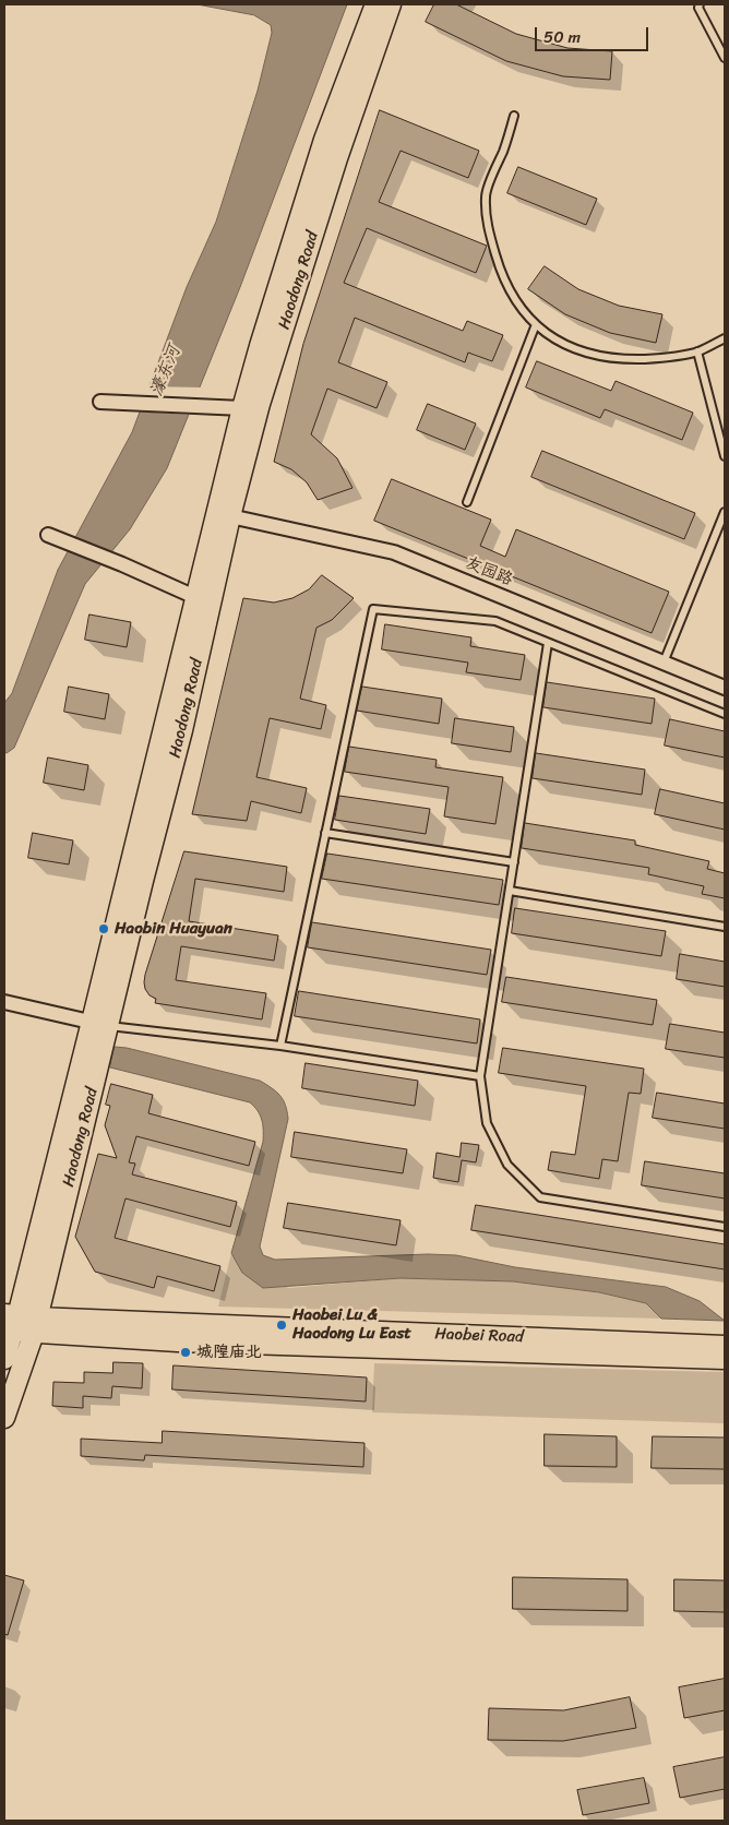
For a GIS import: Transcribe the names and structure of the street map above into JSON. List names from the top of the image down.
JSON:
{
  "streets": {
    "main road": ["Haodong Road", "Haobei Road"],
    "street": ["友园路"]
  },
  "crossings": [
    ["Haodong Road", "友园路"],
    ["Haodong Road", "Haobei Road"]
  ],
  "water": ["濠东河"],
  "places": ["Haobin Huayuan", "Haobei Lu & Haodong Lu East", "城隍庙北"],
  "scale_bar": "50 m"
}
